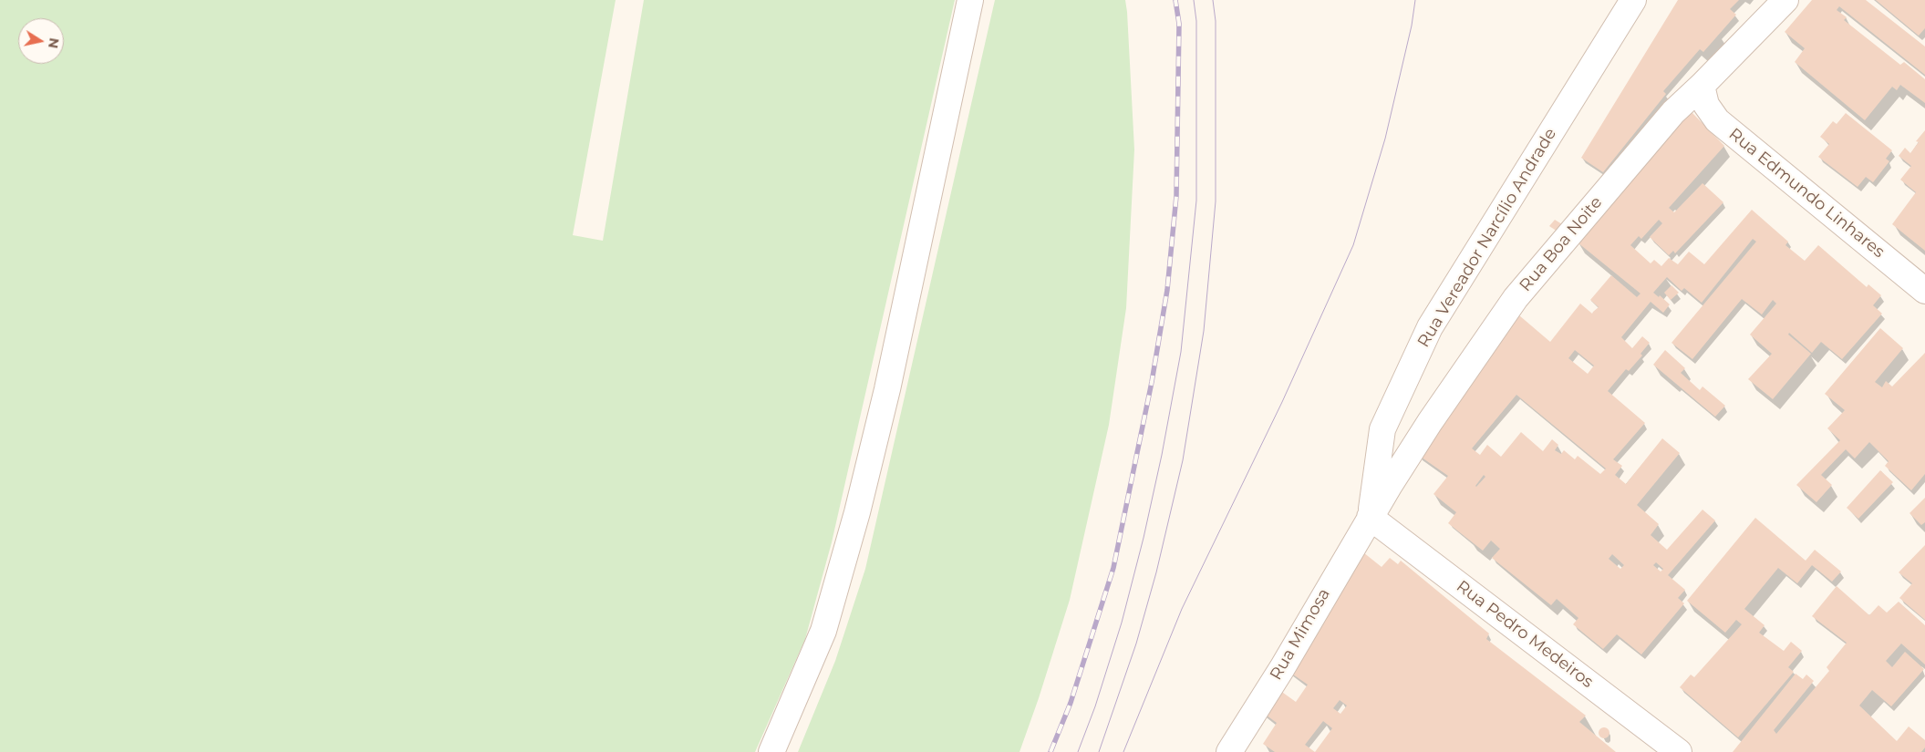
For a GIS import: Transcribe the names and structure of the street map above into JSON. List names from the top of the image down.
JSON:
{
  "streets": {
    "street": [
      "Rua Edmundo Linhares",
      "Rua Vereador Narcílio Andrade",
      "Rua Boa Noite",
      "Rua Mimosa",
      "Rua Pedro Medeiros"
    ]
  },
  "crossings": [
    ["Rua Edmundo Linhares", "Rua Boa Noite"],
    ["Rua Vereador Narcílio Andrade", "Rua Boa Noite"],
    ["Rua Vereador Narcílio Andrade", "Rua Mimosa"],
    ["Rua Vereador Narcílio Andrade", "Rua Pedro Medeiros"],
    ["Rua Boa Noite", "Rua Mimosa"],
    ["Rua Boa Noite", "Rua Pedro Medeiros"],
    ["Rua Mimosa", "Rua Pedro Medeiros"]
  ],
  "north": "right"
}
